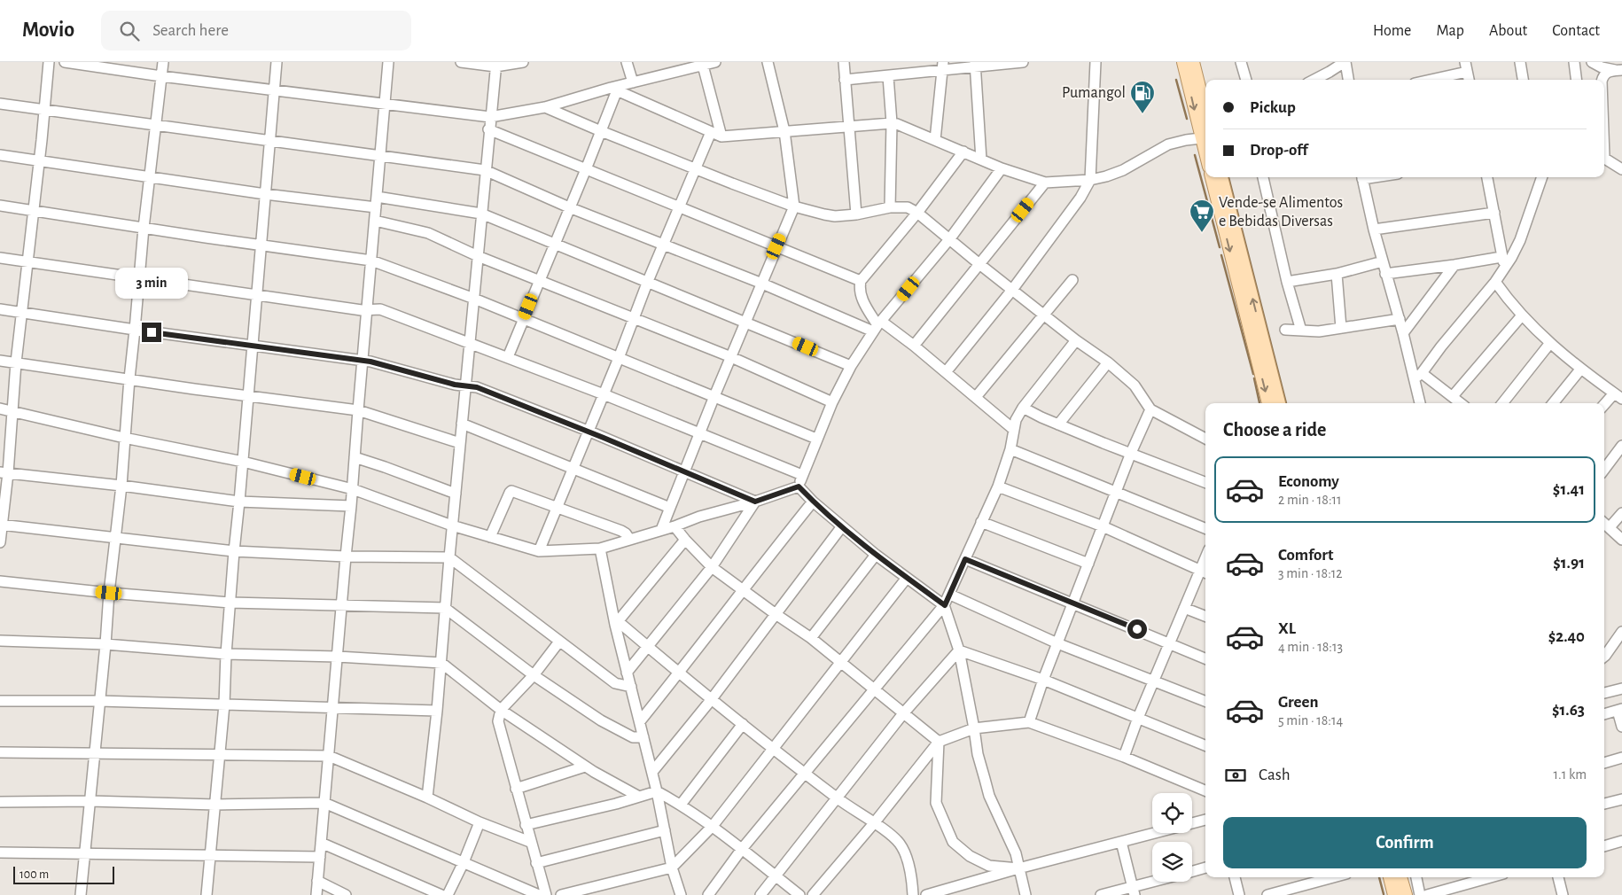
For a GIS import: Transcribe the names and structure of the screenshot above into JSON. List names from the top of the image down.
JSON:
{
  "places": {
    "fuel station": ["Pumangol"],
    "supermarket": ["Vende-se Alimentos e Bebidas Diversas"]
  },
  "scale_bar": "100 m",
  "page": {
    "header": "Movio",
    "search": "Search here",
    "nav": [
      "Home",
      "Map",
      "About",
      "Contact"
    ],
    "banner": ["Pickup", "Drop-off"],
    "bubble": "3 min",
    "heading": "Choose a ride",
    "list": [
      {
        "name": "Economy",
        "note": "2 min · 18:11",
        "value": "$1.41"
      },
      {
        "name": "Comfort",
        "note": "3 min · 18:12",
        "value": "$1.91"
      },
      {
        "name": "XL",
        "note": "4 min · 18:13",
        "value": "$2.40"
      },
      {
        "name": "Green",
        "note": "5 min · 18:14",
        "value": "$1.63"
      }
    ],
    "pay": ["Cash", "1.1 km"],
    "buttons": "Confirm",
    "scale": "100 m"
  }
}
